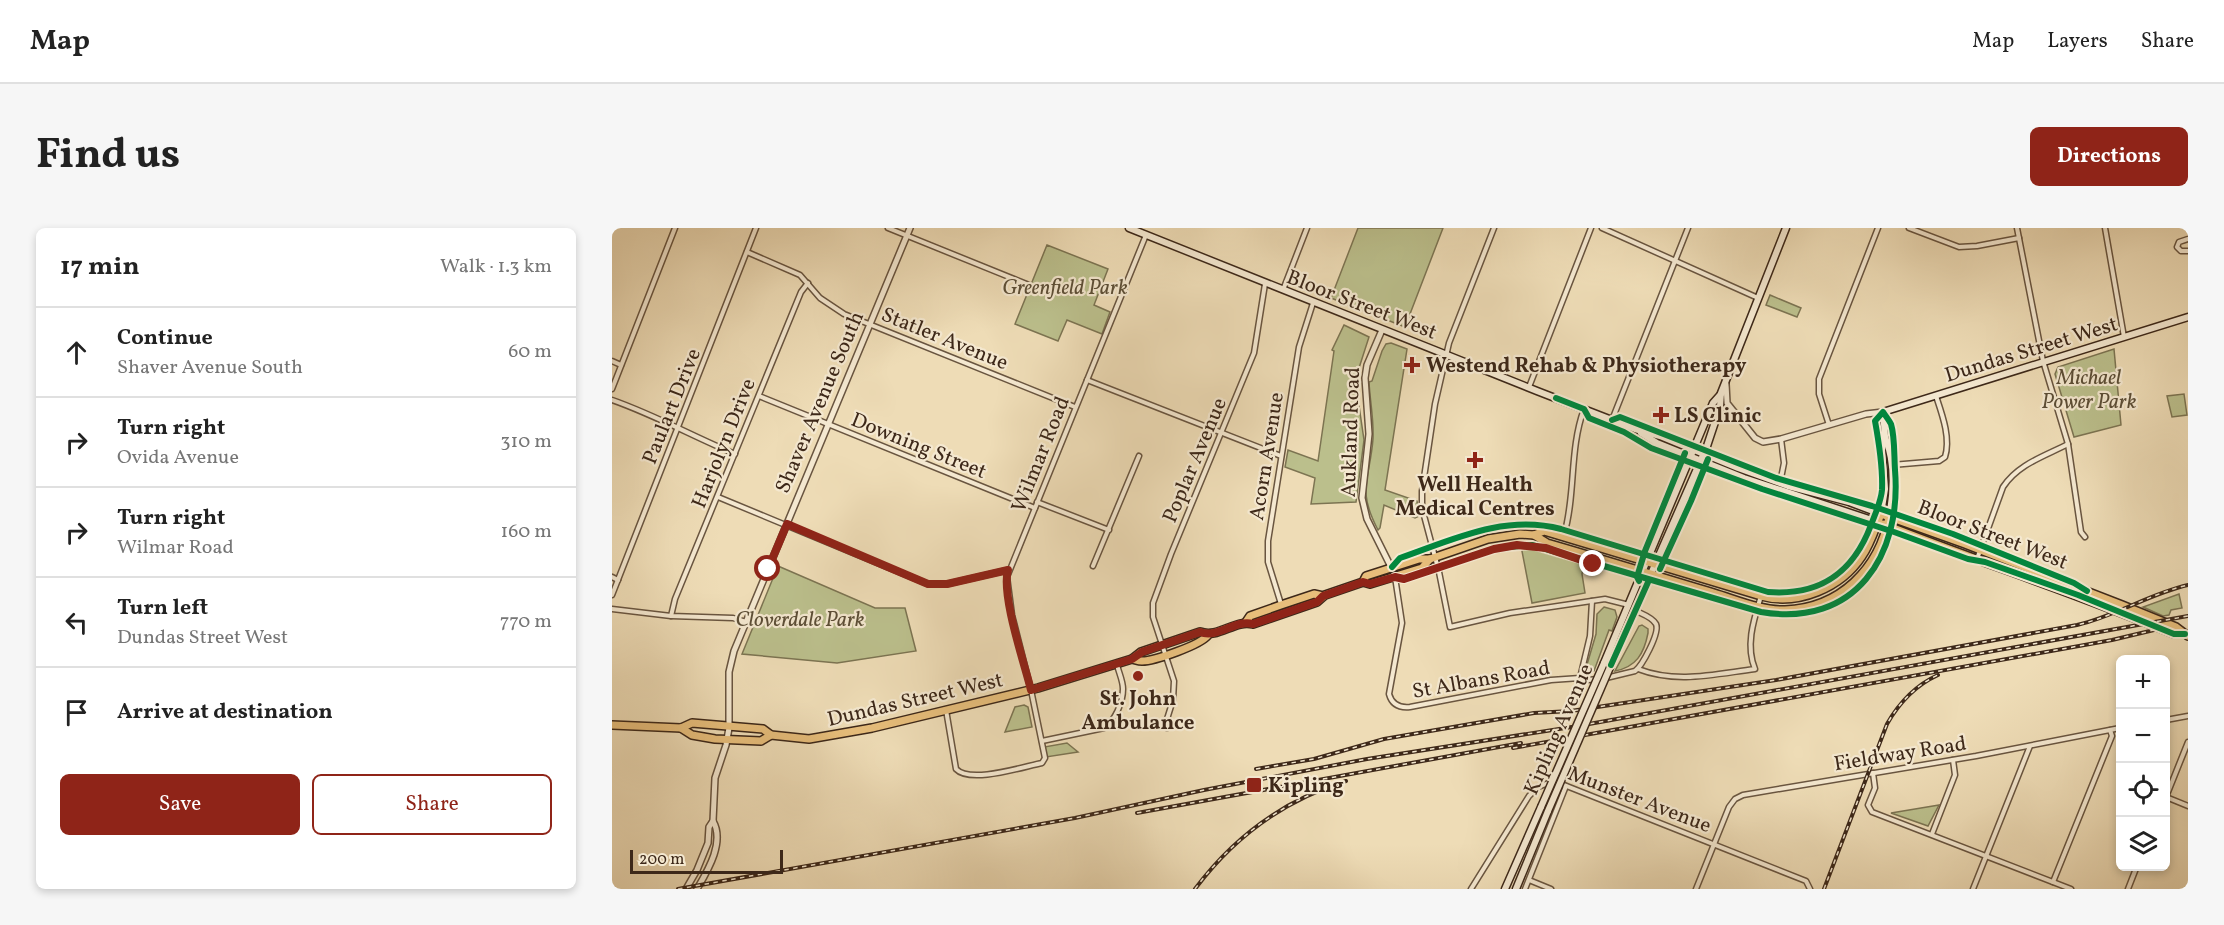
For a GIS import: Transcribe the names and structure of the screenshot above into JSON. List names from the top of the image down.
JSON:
{
  "streets": {
    "main road": ["Bloor Street West", "Dundas Street West", "Kipling Avenue"],
    "street": [
      "Statler Avenue",
      "Shaver Avenue South",
      "Paulart Drive",
      "Aukland Road",
      "Harjolyn Drive",
      "Downing Street",
      "Wilmar Road",
      "Acorn Avenue",
      "Poplar Avenue",
      "St Albans Road",
      "Fieldway Road",
      "Munster Avenue"
    ]
  },
  "crossings": [
    ["Bloor Street West", "Dundas Street West"],
    ["Bloor Street West", "Aukland Road"],
    ["Bloor Street West", "Wilmar Road"],
    ["Bloor Street West", "Acorn Avenue"],
    ["Bloor Street West", "Poplar Avenue"],
    ["Bloor Street West", "Kipling Avenue"],
    ["Statler Avenue", "Shaver Avenue South"],
    ["Statler Avenue", "Paulart Drive"],
    ["Statler Avenue", "Harjolyn Drive"],
    ["Statler Avenue", "Wilmar Road"],
    ["Dundas Street West", "Shaver Avenue South"],
    ["Dundas Street West", "Aukland Road"],
    ["Dundas Street West", "Wilmar Road"],
    ["Dundas Street West", "Acorn Avenue"],
    ["Dundas Street West", "Poplar Avenue"],
    ["Dundas Street West", "Kipling Avenue"],
    ["Shaver Avenue South", "Downing Street"],
    ["Aukland Road", "St Albans Road"],
    ["Harjolyn Drive", "Downing Street"],
    ["Downing Street", "Wilmar Road"],
    ["Kipling Avenue", "Munster Avenue"],
    ["Fieldway Road", "Munster Avenue"]
  ],
  "parks": ["Greenfield Park", "Michael Power Park", "Cloverdale Park"],
  "places": {
    "health": ["Westend Rehab & Physiotherapy", "LS Clinic", "Well Health Medical Centres"],
    "other": ["St. John Ambulance"],
    "transit": ["Kipling"]
  },
  "scale_bar": "200 m",
  "page": {
    "header": "Map",
    "nav": ["Map", "Layers", "Share"],
    "title": "Find us",
    "buttons": [
      "Directions",
      ["Save", "Share"]
    ],
    "heading": ["17 min", "Walk · 1.3 km"],
    "list": [
      ["Continue", "Shaver Avenue South", "60 m"],
      ["Turn right", "Ovida Avenue", "310 m"],
      ["Turn right", "Wilmar Road", "160 m"],
      ["Turn left", "Dundas Street West", "770 m"],
      "Arrive at destination"
    ],
    "map_buttons": ["+", "−"],
    "scale": "200 m"
  }
}
